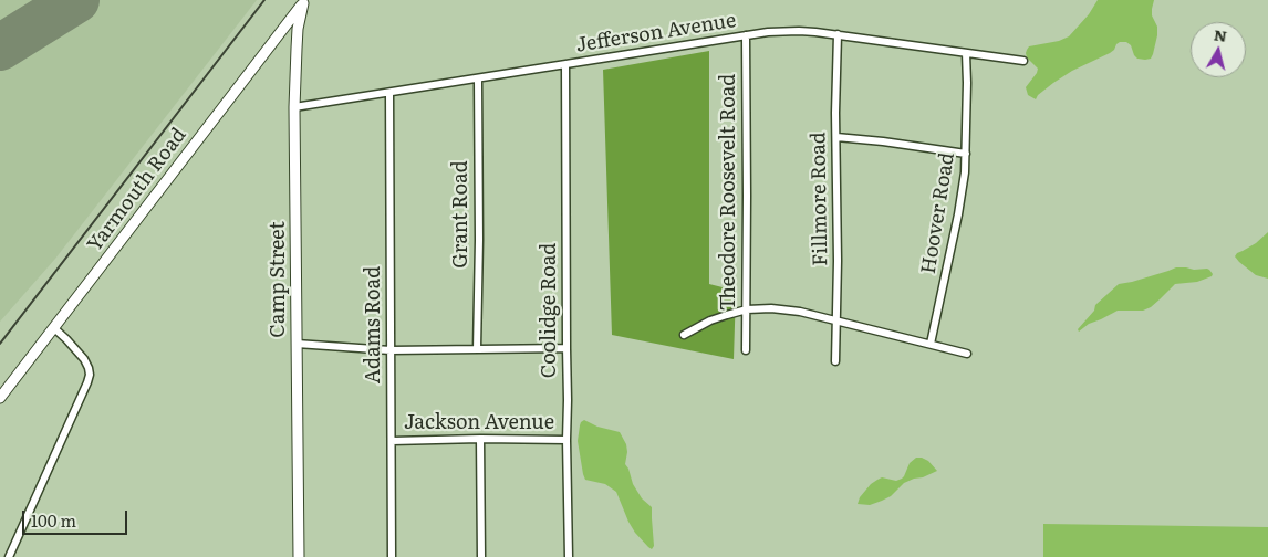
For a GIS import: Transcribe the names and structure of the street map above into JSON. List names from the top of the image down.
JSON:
{
  "streets": {
    "main road": ["Yarmouth Road", "Camp Street"],
    "street": [
      "Jefferson Avenue",
      "Theodore Roosevelt Road",
      "Fillmore Road",
      "Hoover Road",
      "Grant Road",
      "Coolidge Road",
      "Adams Road",
      "Jackson Avenue"
    ]
  },
  "crossings": [
    ["Jefferson Avenue", "Theodore Roosevelt Road"],
    ["Jefferson Avenue", "Fillmore Road"],
    ["Jefferson Avenue", "Hoover Road"],
    ["Jefferson Avenue", "Grant Road"],
    ["Jefferson Avenue", "Camp Street"],
    ["Jefferson Avenue", "Coolidge Road"],
    ["Jefferson Avenue", "Adams Road"],
    ["Yarmouth Road", "Camp Street"],
    ["Coolidge Road", "Jackson Avenue"],
    ["Adams Road", "Jackson Avenue"]
  ],
  "scale_bar": "100 m",
  "north": "top"
}
